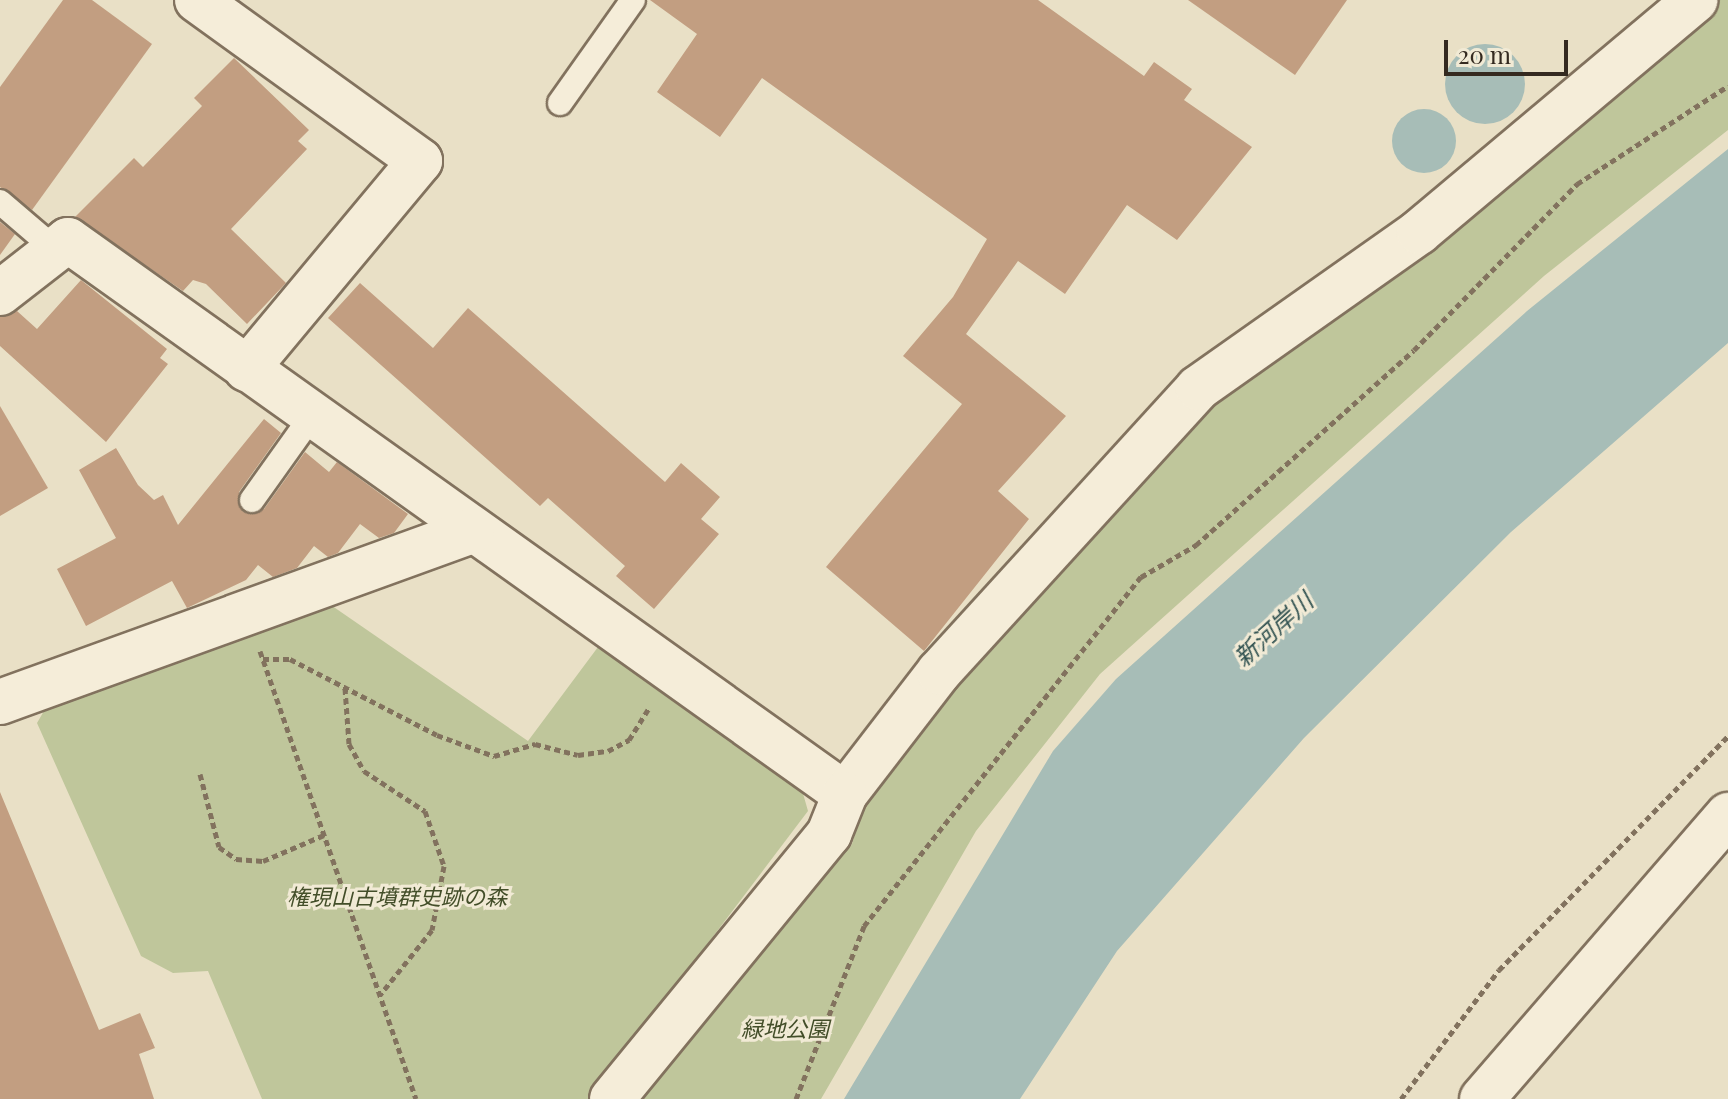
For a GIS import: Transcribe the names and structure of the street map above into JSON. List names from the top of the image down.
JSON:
{
  "water": ["新河岸川"],
  "parks": ["権現山古墳群史跡の森", "緑地公園"],
  "scale_bar": "20 m"
}
